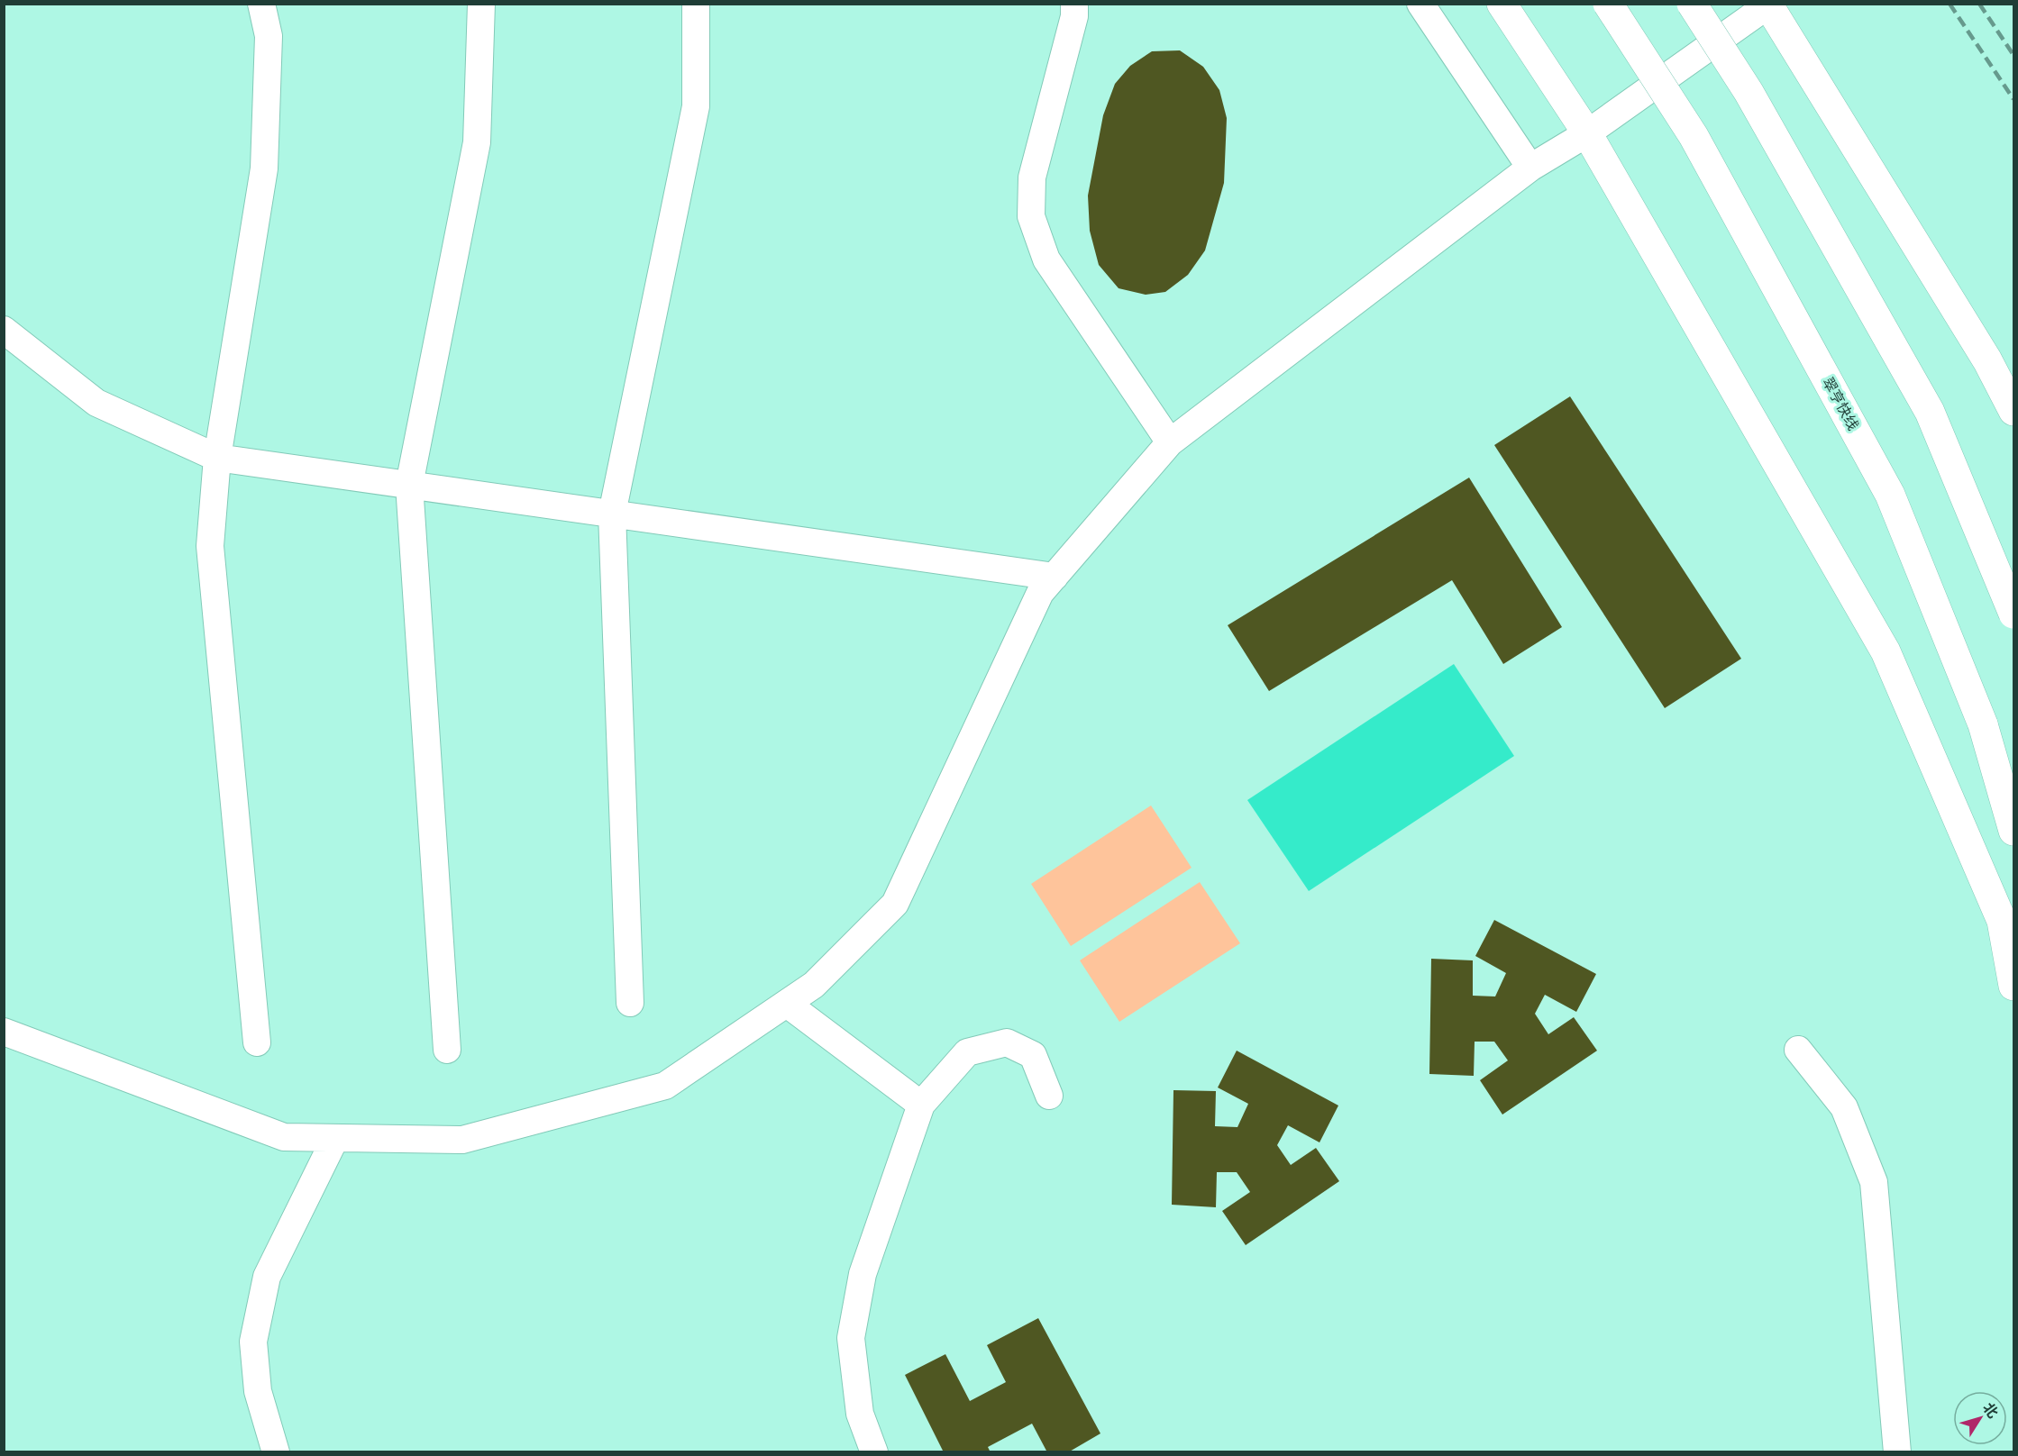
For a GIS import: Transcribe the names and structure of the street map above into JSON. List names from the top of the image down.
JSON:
{
  "streets": {
    "main road": ["翠亨快线"]
  },
  "north": "top right"
}
